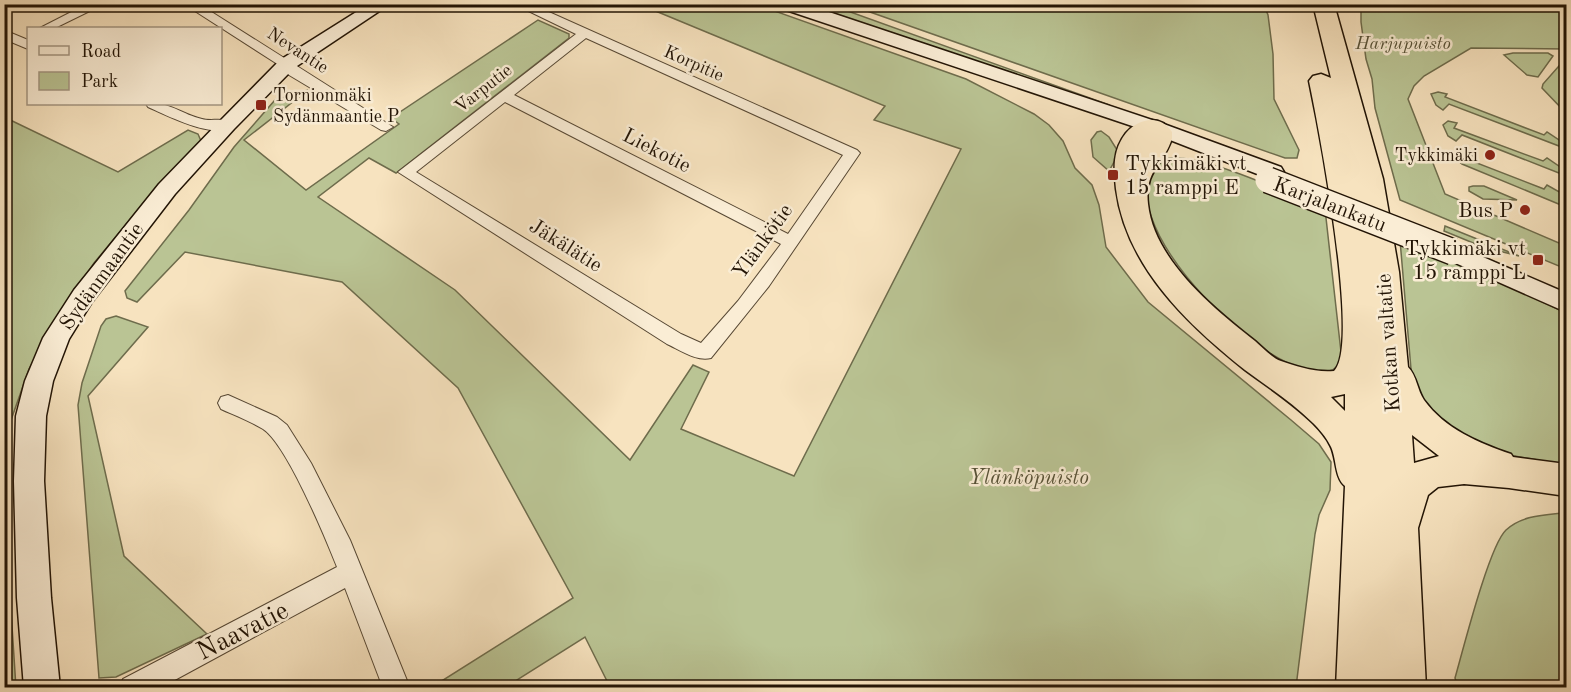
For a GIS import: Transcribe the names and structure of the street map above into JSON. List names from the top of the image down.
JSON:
{
  "streets": {
    "highway": ["Kotkan valtatie"],
    "main road": ["Karjalankatu", "Sydänmaantie"],
    "street": [
      "Nevantie",
      "Korpitie",
      "Varputie",
      "Liekotie",
      "Ylänkötie",
      "Jäkälätie",
      "Naavatie"
    ]
  },
  "crossings": [
    ["Nevantie", "Sydänmaantie"],
    ["Korpitie", "Varputie"],
    ["Korpitie", "Ylänkötie"],
    ["Varputie", "Liekotie"],
    ["Varputie", "Jäkälätie"],
    ["Liekotie", "Ylänkötie"],
    ["Ylänkötie", "Jäkälätie"]
  ],
  "parks": ["Harjupuisto", "Ylänköpuisto"],
  "places": {
    "transit": ["Tornionmäki Sydänmaantie P", "Tykkimäki vt 15 ramppi E", "Tykkimäki vt 15 ramppi L"],
    "other": ["Tykkimäki", "Bus P"]
  },
  "legend": ["Road", "Park"]
}
